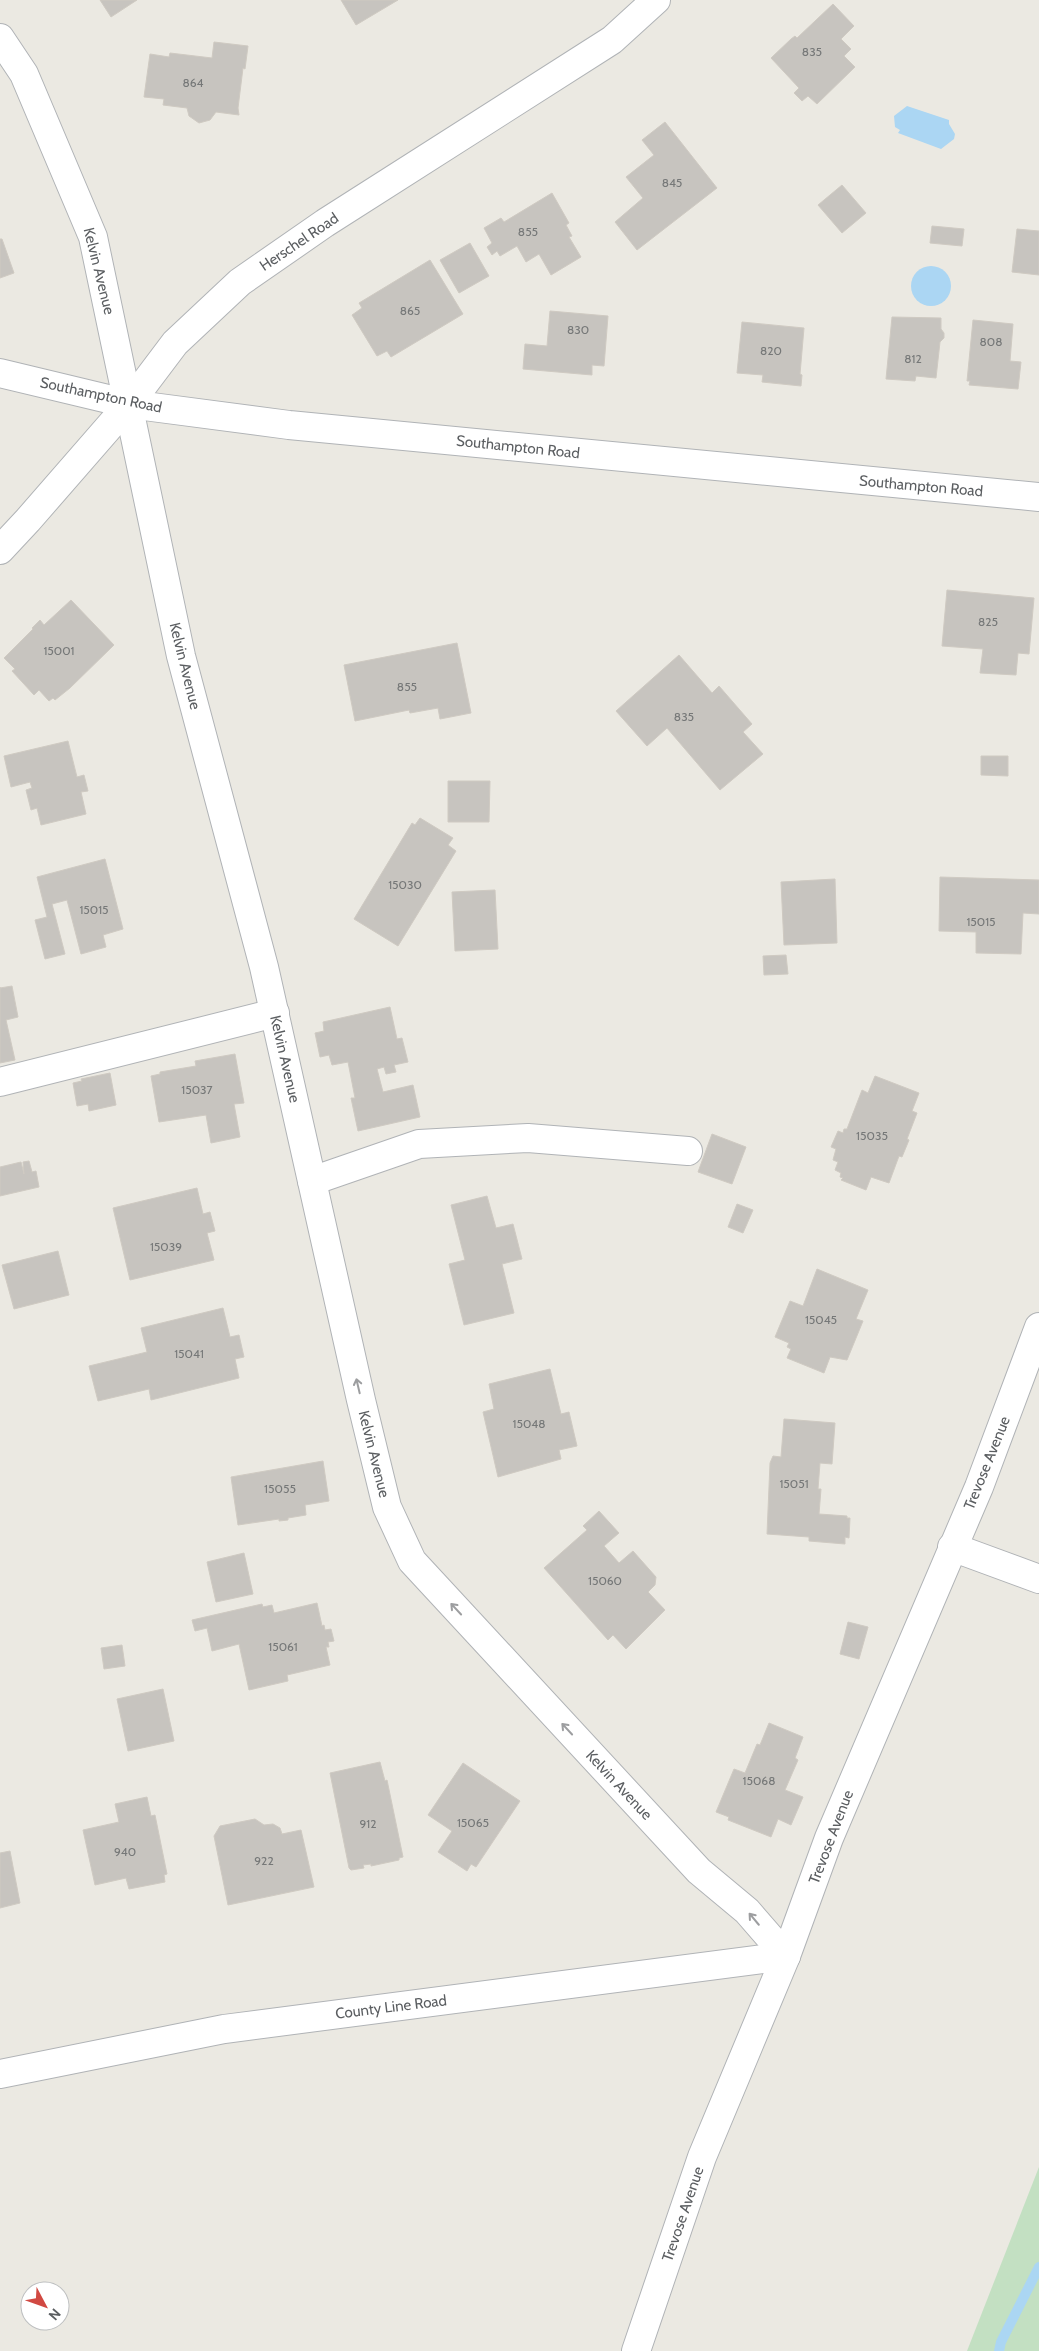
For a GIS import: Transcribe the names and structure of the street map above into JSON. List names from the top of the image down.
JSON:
{
  "streets": {
    "street": [
      "Herschel Road",
      "Kelvin Avenue",
      "Southampton Road",
      "Trevose Avenue",
      "County Line Road"
    ]
  },
  "crossings": [
    ["Herschel Road", "Kelvin Avenue"],
    ["Herschel Road", "Southampton Road"],
    ["Kelvin Avenue", "Southampton Road"],
    ["Kelvin Avenue", "Trevose Avenue"],
    ["Kelvin Avenue", "County Line Road"],
    ["Trevose Avenue", "County Line Road"]
  ],
  "one_way": ["Kelvin Avenue"],
  "house_numbers": [
    "835",
    "864",
    "845",
    "855",
    "865",
    "830",
    "808",
    "820",
    "812",
    "825",
    "15001",
    "855",
    "835",
    "15030",
    "15015",
    "15015",
    "15037",
    "15035",
    "15039",
    "15045",
    "15041",
    "15048",
    "15051",
    "15055",
    "15060",
    "15061",
    "15068",
    "15065",
    "912",
    "940",
    "922"
  ],
  "north": "bottom right"
}
